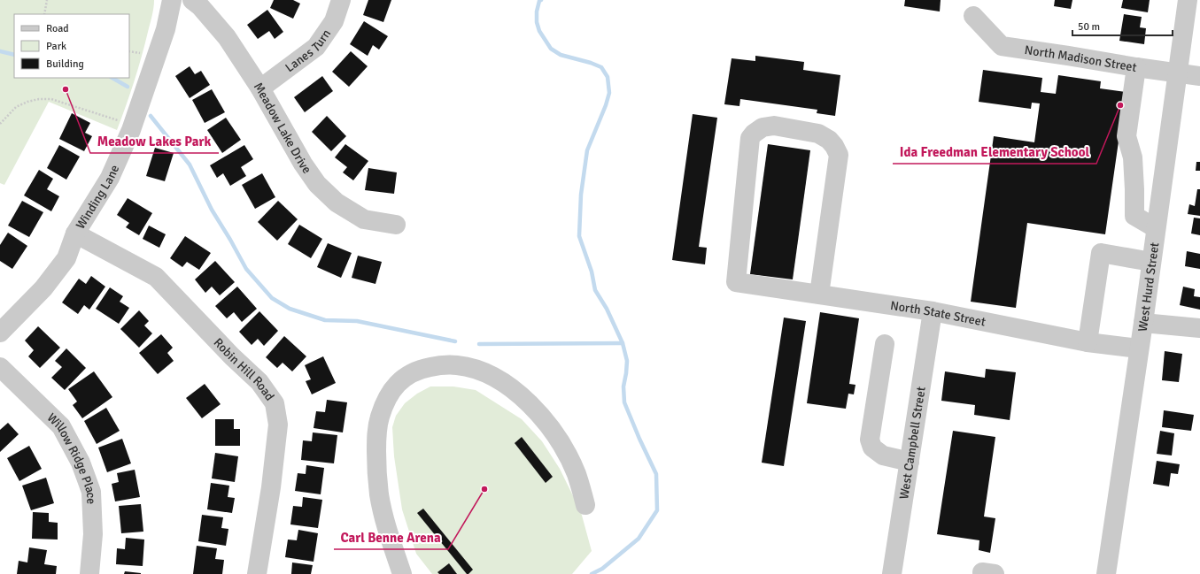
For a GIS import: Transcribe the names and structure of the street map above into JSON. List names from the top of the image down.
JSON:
{
  "streets": {
    "street": [
      "Lanes Turn",
      "North Madison Street",
      "Meadow Lake Drive",
      "Winding Lane",
      "West Hurd Street",
      "North State Street",
      "Robin Hill Road",
      "West Campbell Street",
      "Willow Ridge Place"
    ]
  },
  "crossings": [
    ["Lanes Turn", "Meadow Lake Drive"],
    ["North Madison Street", "West Hurd Street"],
    ["Winding Lane", "Robin Hill Road"],
    ["West Hurd Street", "North State Street"],
    ["North State Street", "West Campbell Street"]
  ],
  "places": ["Meadow Lakes Park", "Ida Freedman Elementary School", "Carl Benne Arena"],
  "legend": ["Road", "Park", "Building"],
  "scale_bar": "50 m"
}
